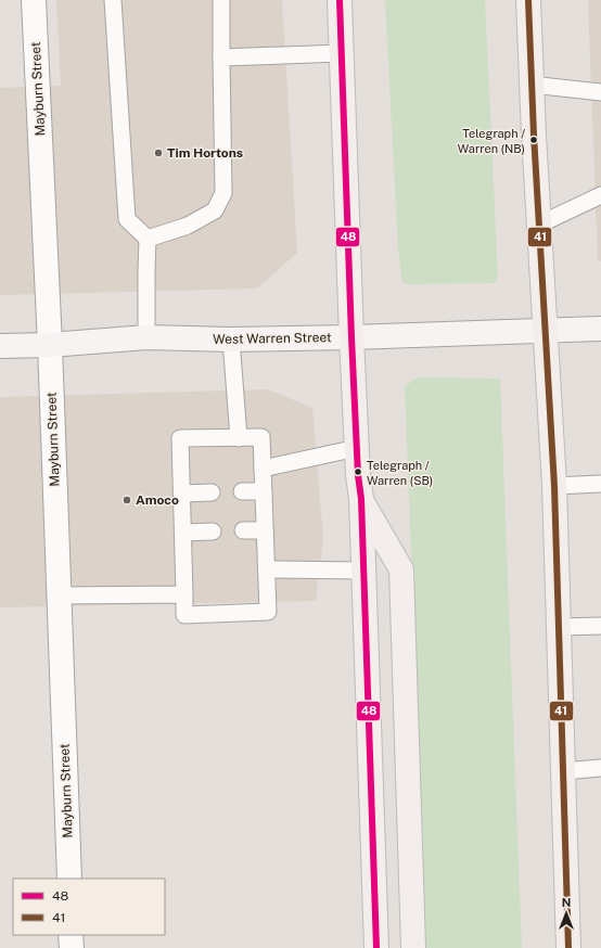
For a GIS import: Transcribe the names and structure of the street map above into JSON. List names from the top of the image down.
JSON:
{
  "streets": {
    "main road": ["West Warren Street"],
    "street": ["Mayburn Street"]
  },
  "crossings": [
    ["Mayburn Street", "West Warren Street"]
  ],
  "places": [
    "Telegraph / Warren (NB)",
    "Tim Hortons",
    "Telegraph / Warren (SB)",
    "Amoco"
  ],
  "lines": ["transit line 48", "transit line 41"],
  "legend": ["48", "41"],
  "north": "top"
}
